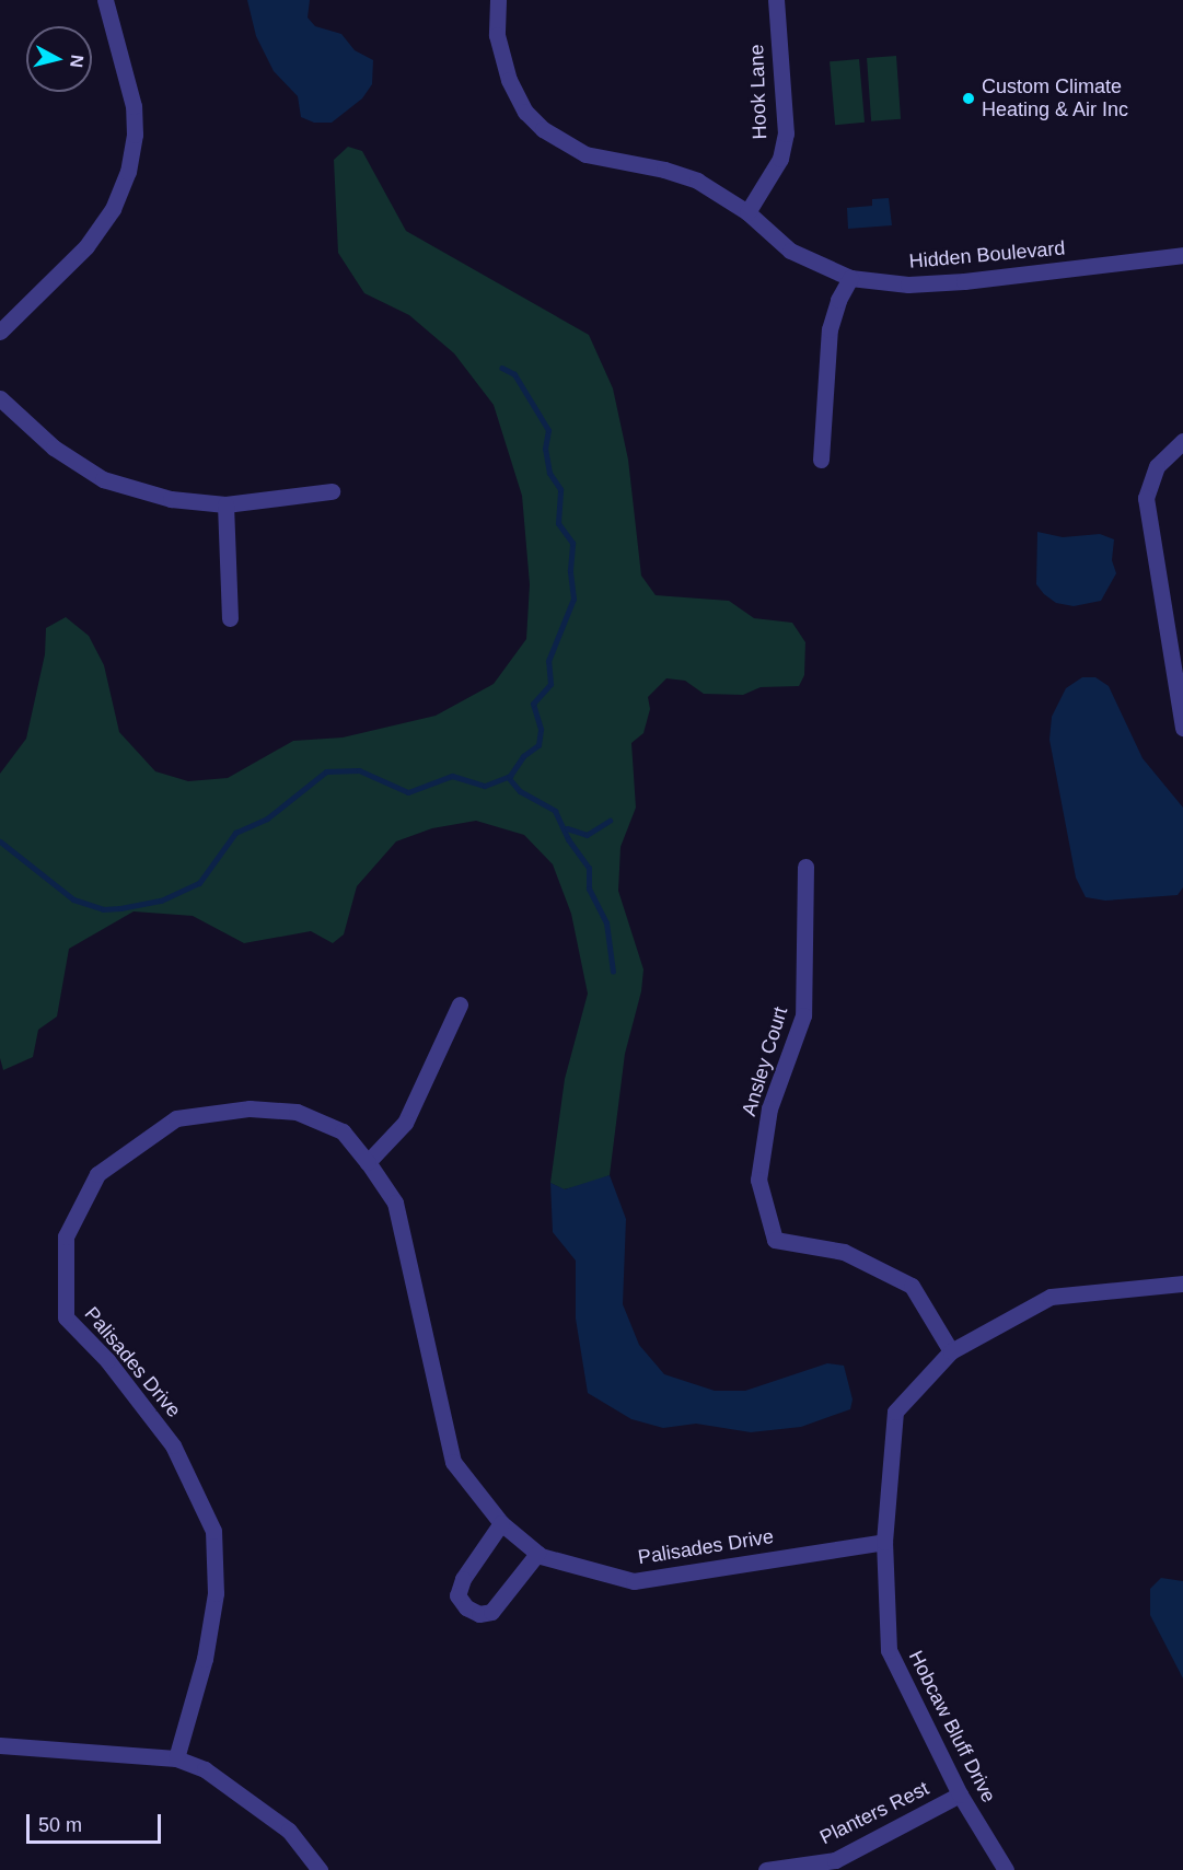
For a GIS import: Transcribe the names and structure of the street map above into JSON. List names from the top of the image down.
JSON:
{
  "streets": {
    "street": [
      "Hook Lane",
      "Hidden Boulevard",
      "Ansley Court",
      "Palisades Drive",
      "Hobcaw Bluff Drive",
      "Planters Rest"
    ]
  },
  "crossings": [
    ["Hook Lane", "Hidden Boulevard"],
    ["Ansley Court", "Hobcaw Bluff Drive"],
    ["Palisades Drive", "Hobcaw Bluff Drive"],
    ["Hobcaw Bluff Drive", "Planters Rest"]
  ],
  "places": ["Custom Climate Heating & Air Inc"],
  "scale_bar": "50 m",
  "north": "right"
}
